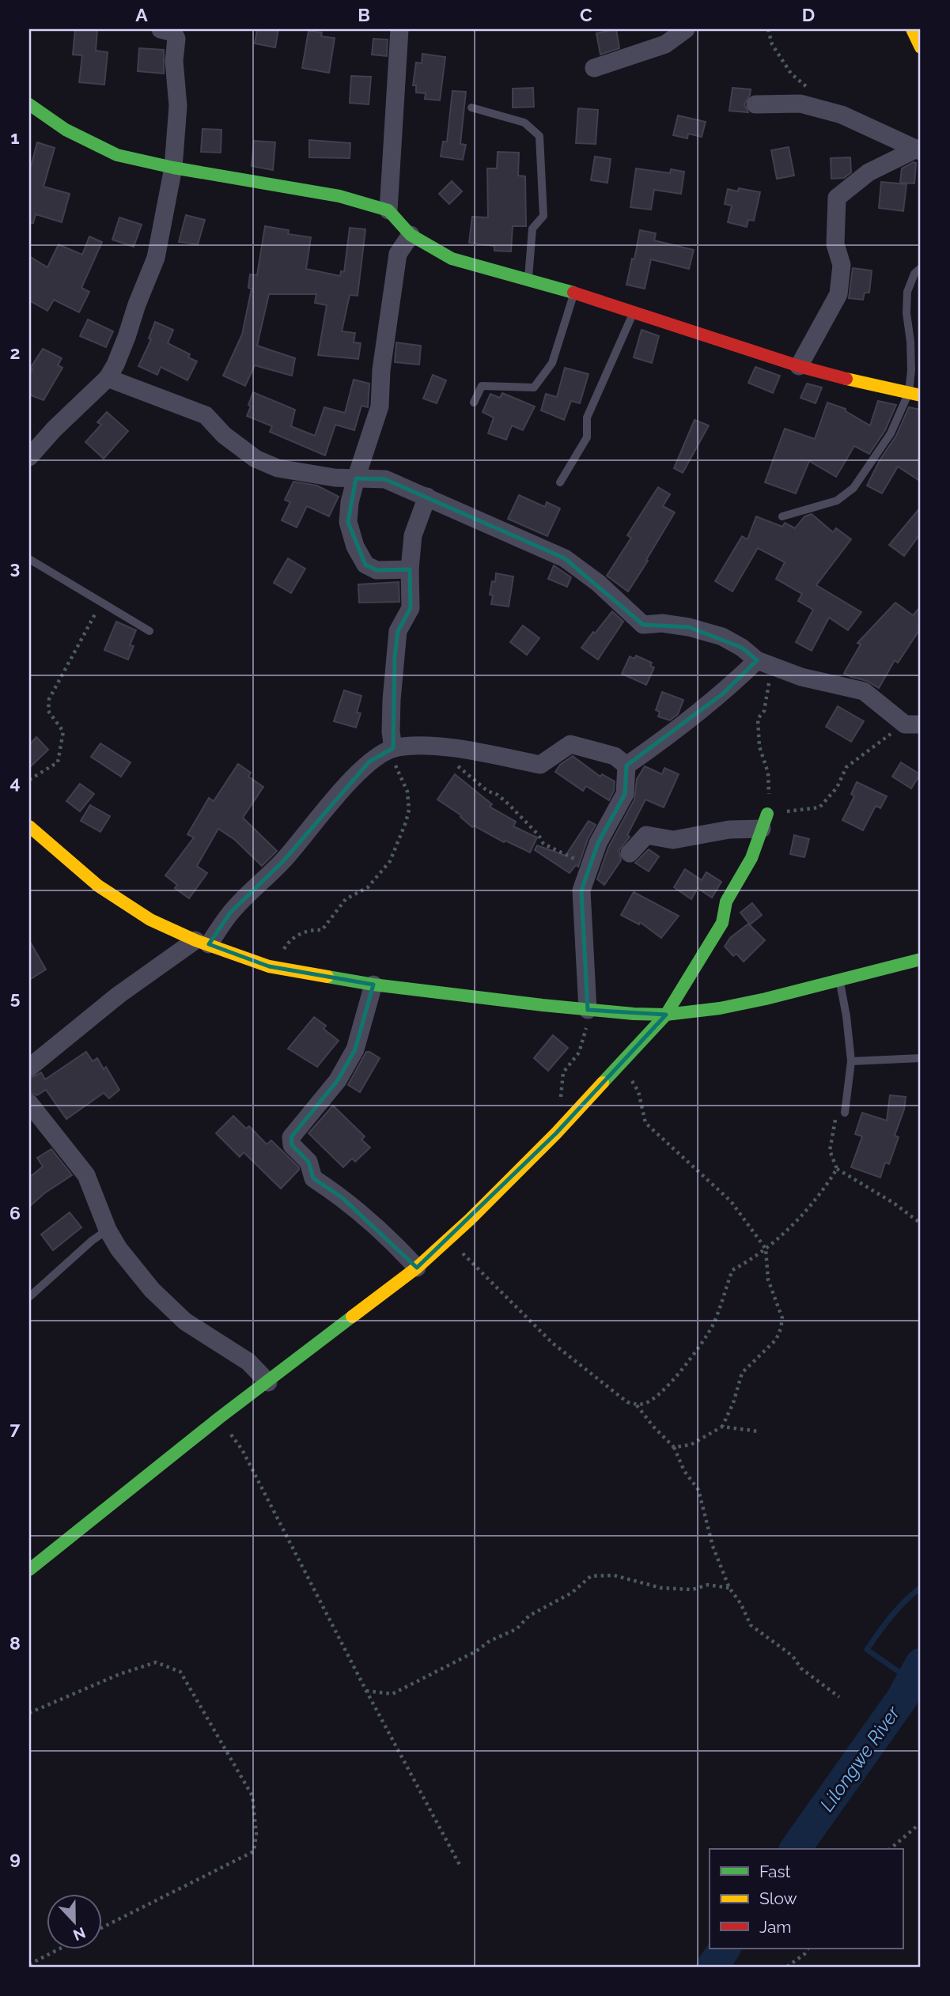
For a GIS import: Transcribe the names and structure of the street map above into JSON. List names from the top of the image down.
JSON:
{
  "water": ["Lilongwe River"],
  "legend": ["Fast", "Slow", "Jam"],
  "north": "bottom",
  "grid": {
    "columns": [
      "A",
      "B",
      "C",
      "D"
    ],
    "rows": [
      "1",
      "2",
      "3",
      "4",
      "5",
      "6",
      "7",
      "8",
      "9"
    ]
  }
}
